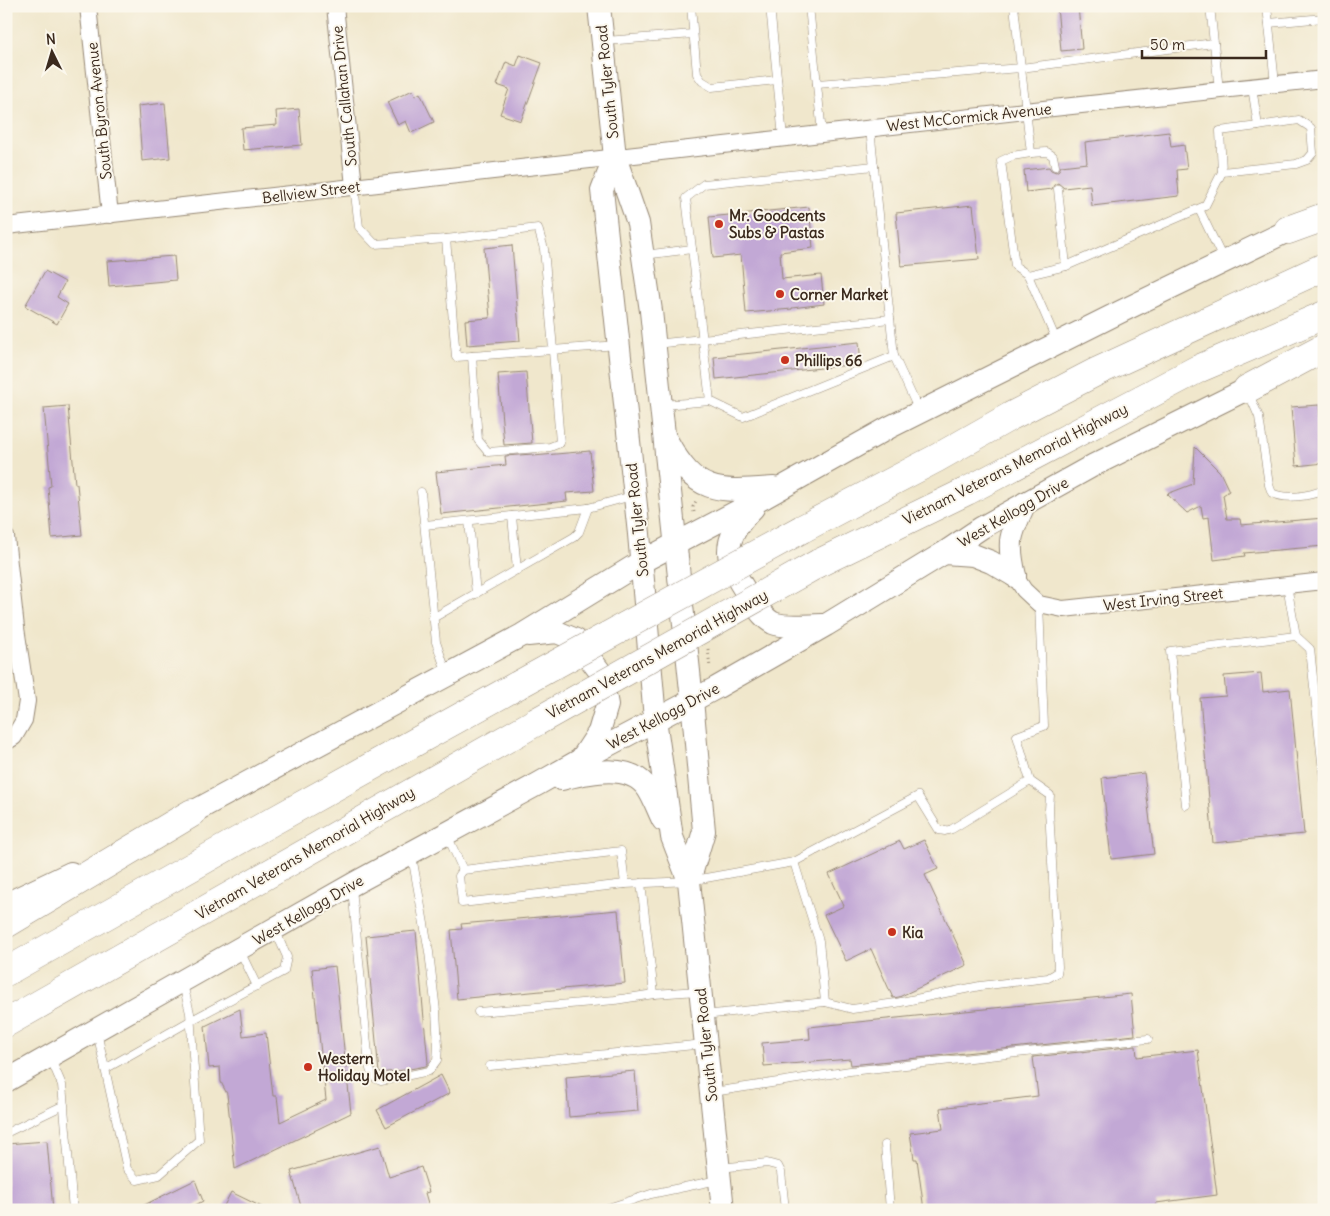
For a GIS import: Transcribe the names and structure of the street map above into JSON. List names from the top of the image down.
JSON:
{
  "streets": {
    "highway": ["Vietnam Veterans Memorial Highway"],
    "main road": ["South Tyler Road", "West Kellogg Drive"],
    "street": [
      "South Callahan Drive",
      "South Byron Avenue",
      "West McCormick Avenue",
      "Bellview Street",
      "West Irving Street"
    ]
  },
  "crossings": [
    ["South Tyler Road", "West McCormick Avenue"],
    ["South Tyler Road", "Bellview Street"],
    ["South Tyler Road", "West Kellogg Drive"],
    ["South Callahan Drive", "Bellview Street"],
    ["South Byron Avenue", "Bellview Street"],
    ["West McCormick Avenue", "Bellview Street"]
  ],
  "places": [
    "Mr. Goodcents Subs & Pastas",
    "Corner Market",
    "Phillips 66",
    "Kia",
    "Western Holiday Motel"
  ],
  "scale_bar": "50 m",
  "north": "top"
}
